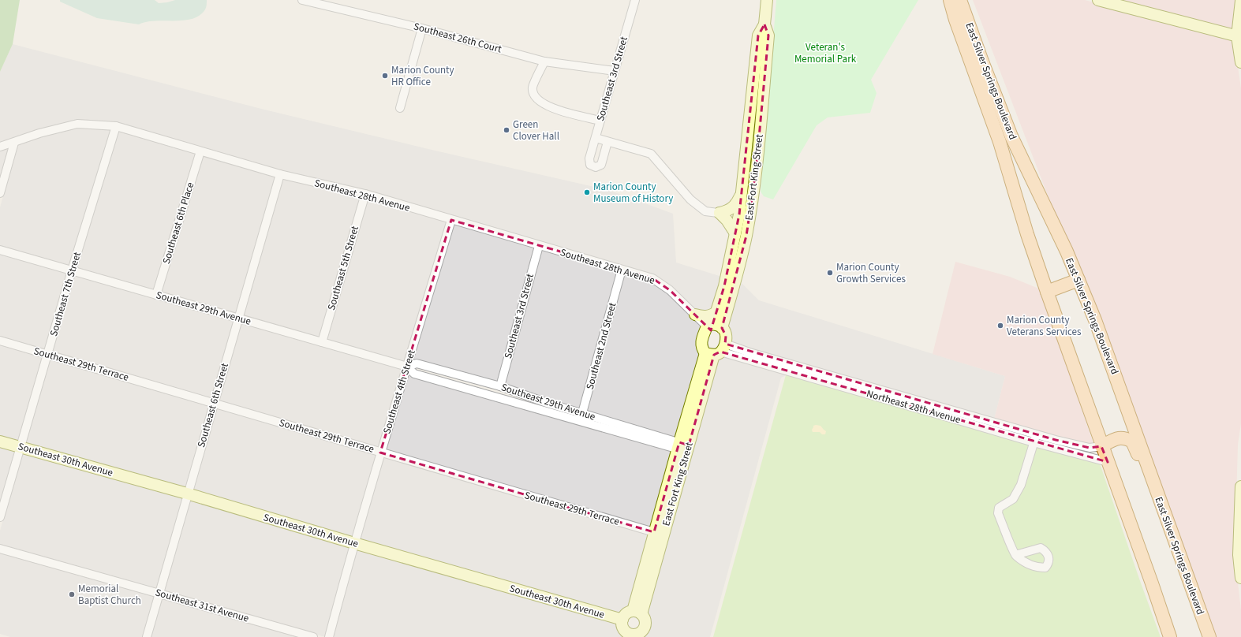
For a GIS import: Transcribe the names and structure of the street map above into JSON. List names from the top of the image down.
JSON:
{
  "streets": {
    "main road": ["East Silver Springs Boulevard"],
    "street": [
      "Southeast 26th Court",
      "Southeast 3rd Street",
      "East Fort King Street",
      "Southeast 28th Avenue",
      "Southeast 6th Place",
      "Southeast 5th Street",
      "Southeast 7th Street",
      "Southeast 29th Avenue",
      "Southeast 2nd Street",
      "Southeast 29th Terrace",
      "Southeast 4th Street",
      "Southeast 6th Street",
      "Northeast 28th Avenue",
      "Southeast 30th Avenue",
      "Southeast 31st Avenue"
    ]
  },
  "crossings": [
    ["Southeast 26th Court", "Southeast 3rd Street"],
    ["Southeast 3rd Street", "Southeast 28th Avenue"],
    ["Southeast 3rd Street", "Southeast 29th Avenue"],
    ["East Silver Springs Boulevard", "Northeast 28th Avenue"],
    ["East Fort King Street", "Southeast 28th Avenue"],
    ["East Fort King Street", "Southeast 29th Avenue"],
    ["East Fort King Street", "Southeast 29th Terrace"],
    ["East Fort King Street", "Northeast 28th Avenue"],
    ["East Fort King Street", "Southeast 30th Avenue"],
    ["Southeast 28th Avenue", "Southeast 6th Place"],
    ["Southeast 28th Avenue", "Southeast 5th Street"],
    ["Southeast 28th Avenue", "Southeast 7th Street"],
    ["Southeast 28th Avenue", "Southeast 2nd Street"],
    ["Southeast 28th Avenue", "Southeast 4th Street"],
    ["Southeast 28th Avenue", "Southeast 6th Street"],
    ["Southeast 6th Place", "Southeast 29th Avenue"],
    ["Southeast 5th Street", "Southeast 29th Avenue"],
    ["Southeast 7th Street", "Southeast 29th Avenue"],
    ["Southeast 7th Street", "Southeast 29th Terrace"],
    ["Southeast 7th Street", "Southeast 30th Avenue"],
    ["Southeast 29th Avenue", "Southeast 2nd Street"],
    ["Southeast 29th Avenue", "Southeast 4th Street"],
    ["Southeast 29th Avenue", "Southeast 6th Street"],
    ["Southeast 29th Terrace", "Southeast 4th Street"],
    ["Southeast 29th Terrace", "Southeast 6th Street"],
    ["Southeast 4th Street", "Southeast 30th Avenue"],
    ["Southeast 6th Street", "Southeast 30th Avenue"],
    ["Southeast 6th Street", "Southeast 31st Avenue"]
  ],
  "parks": ["Veteran's Memorial Park"],
  "places": [
    "Marion County HR Office",
    "Green Clover Hall",
    "Marion County Museum of History",
    "Marion County Growth Services",
    "Marion County Veterans Services",
    "Memorial Baptist Church"
  ]
}
